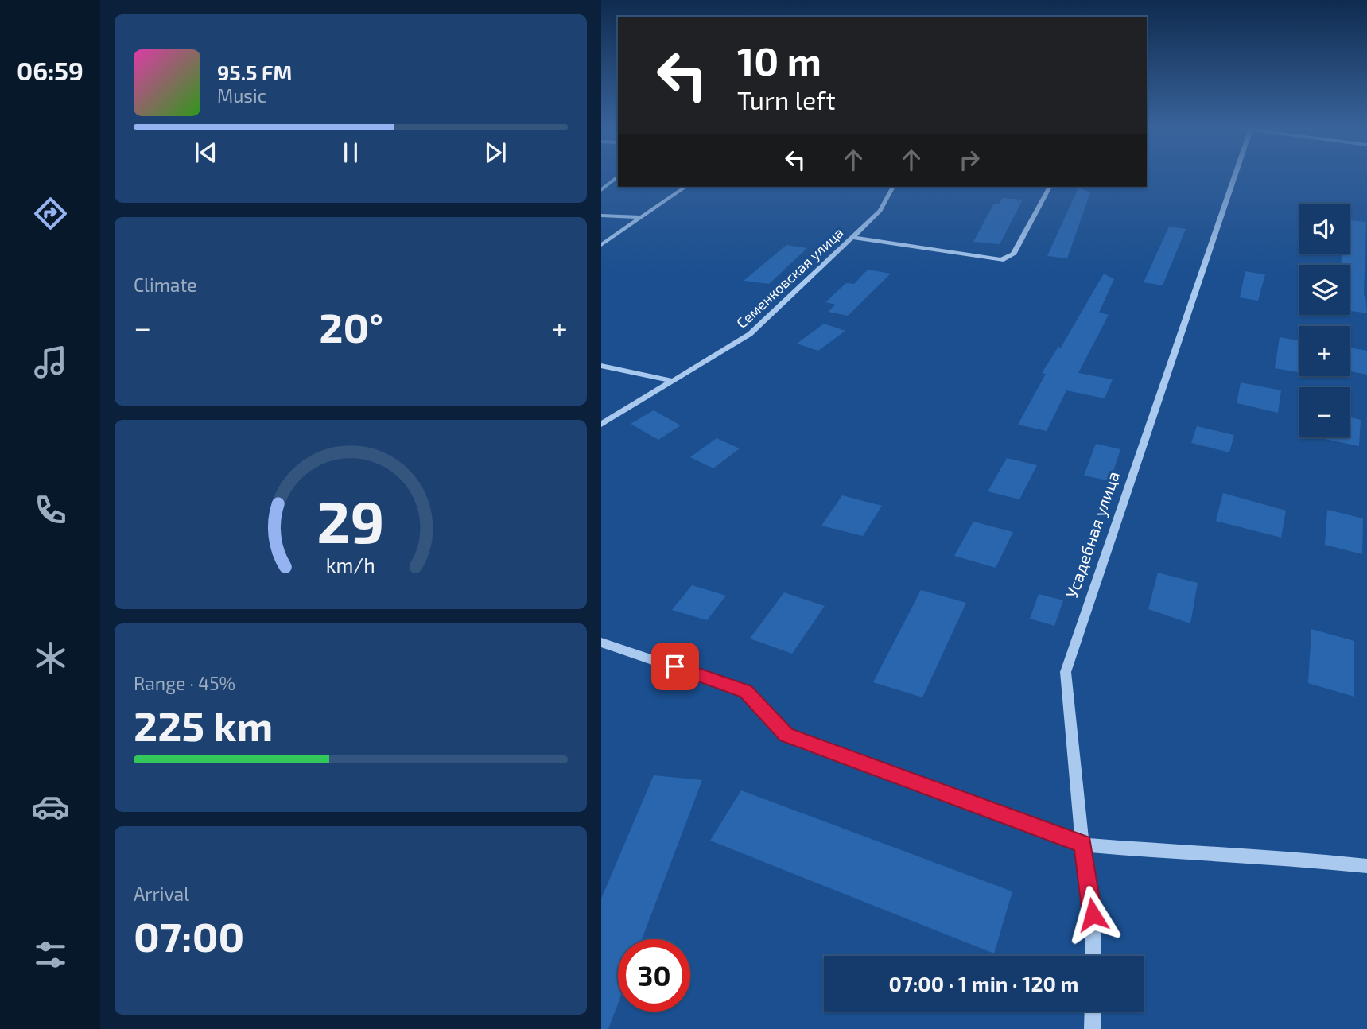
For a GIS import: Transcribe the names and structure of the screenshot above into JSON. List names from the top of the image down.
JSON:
{
  "streets": {
    "street": ["Семенковская улица", "Усадебная улица"]
  },
  "page": {
    "tabs": "06:59",
    "turn": ["10 m", "Turn left"],
    "song": ["95.5 FM", "Music"],
    "map_buttons": ["+", "−"],
    "tile": [
      "Climate",
      ["Range · 45%", "225 km"],
      ["Arrival", "07:00"]
    ],
    "heat": ["−", "20°", "+"],
    "limit": "30",
    "trip": "07:00 · 1 min · 120 m",
    "gauge": ["29", "km/h"]
  }
}
